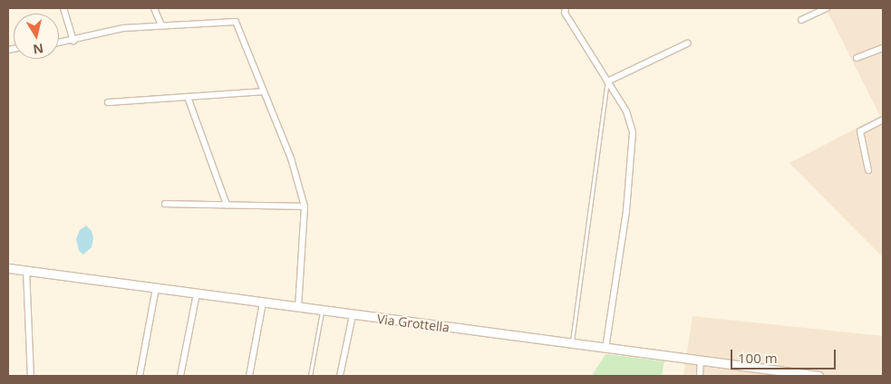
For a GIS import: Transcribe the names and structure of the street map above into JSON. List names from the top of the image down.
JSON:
{
  "streets": {
    "street": ["Via Grottella"]
  },
  "scale_bar": "100 m",
  "north": "bottom"
}
